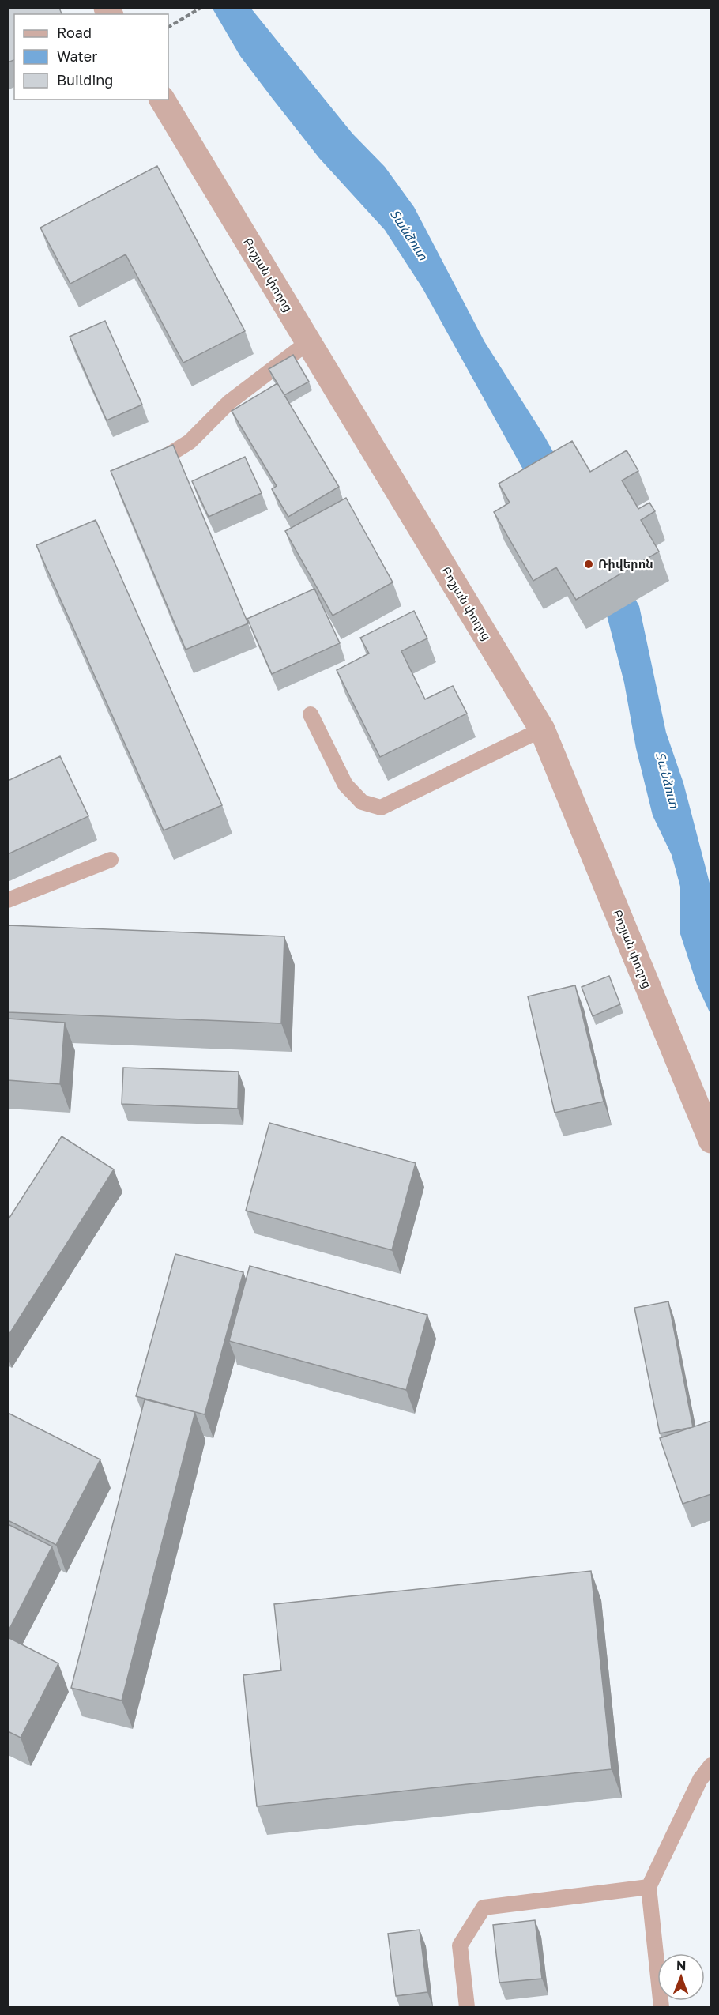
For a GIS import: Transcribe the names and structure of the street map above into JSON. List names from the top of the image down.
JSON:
{
  "streets": {
    "street": ["Բոշյան փողոց"]
  },
  "water": ["Տանձուտ"],
  "places": ["Ռիվերոն"],
  "legend": ["Road", "Water", "Building"],
  "north": "top"
}
